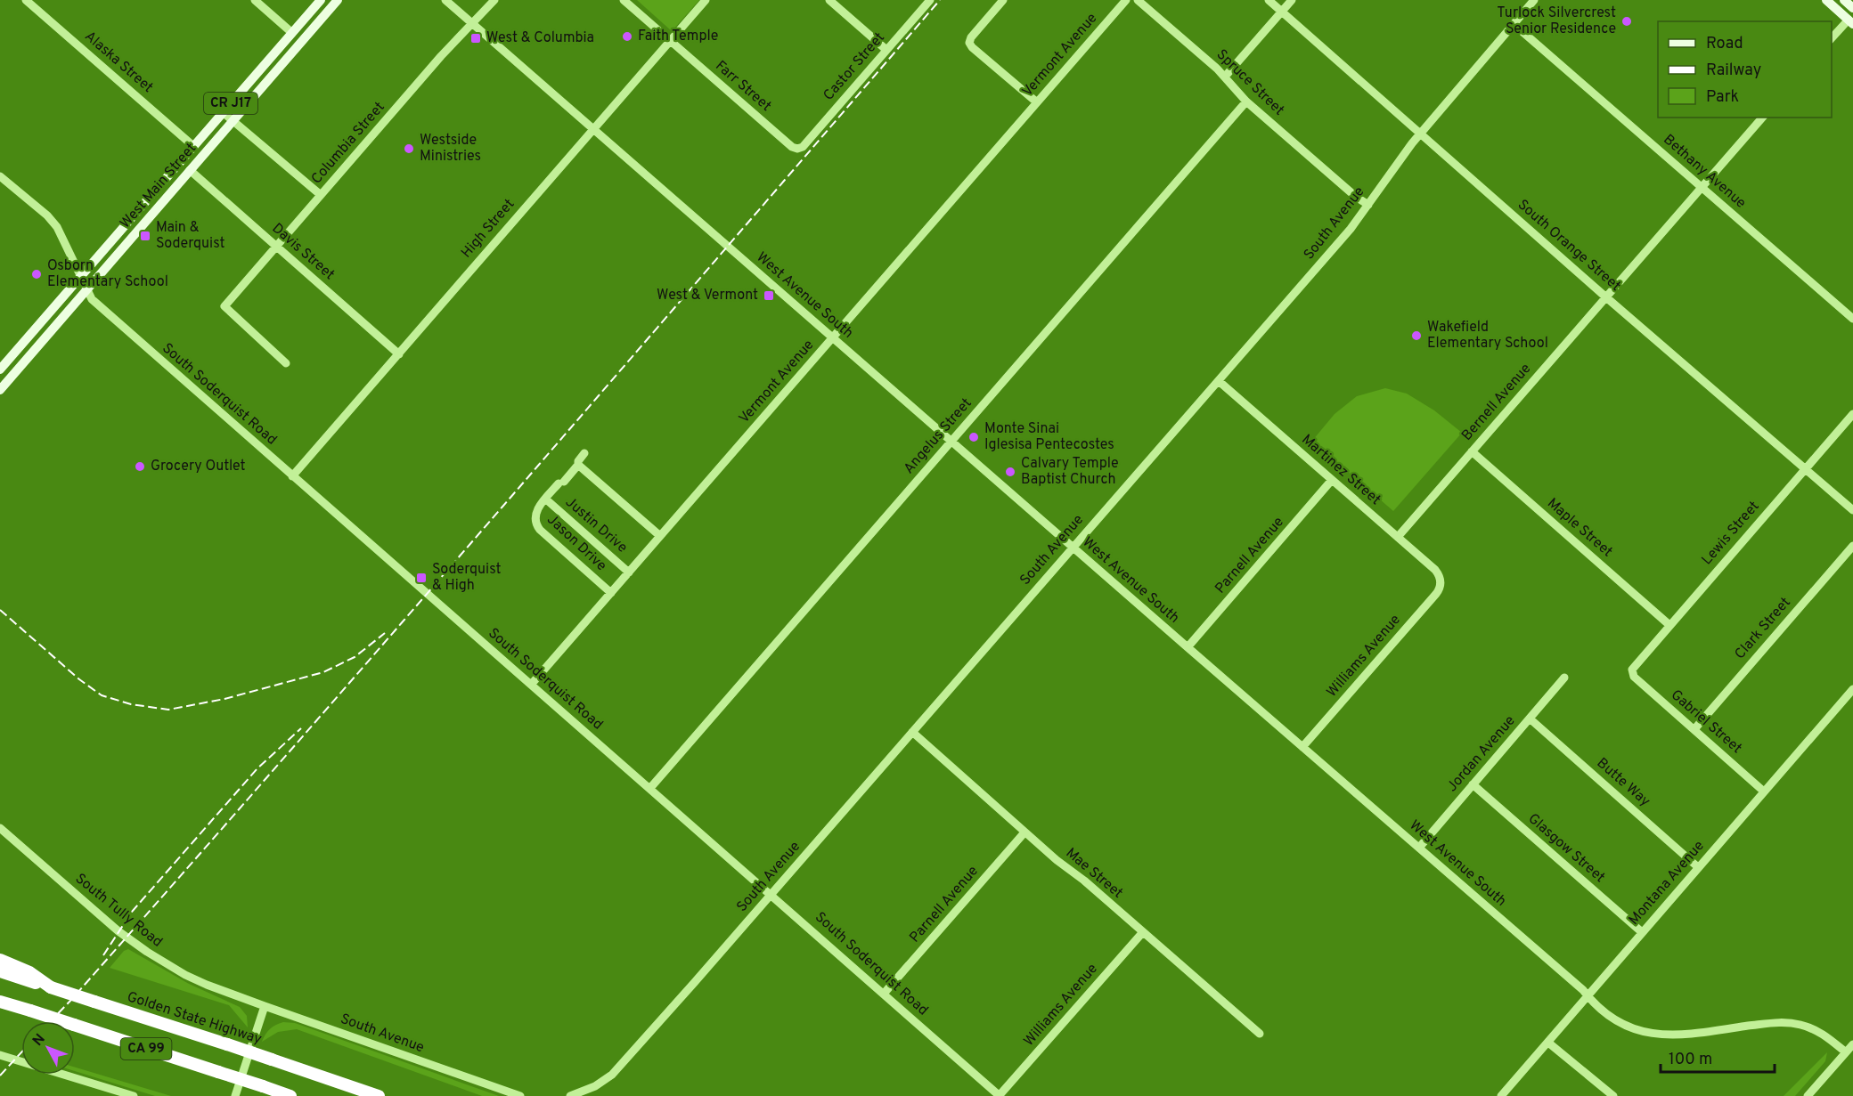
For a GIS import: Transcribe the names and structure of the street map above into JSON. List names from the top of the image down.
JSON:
{
  "streets": {
    "highway": ["Golden State Highway", "CA 99"],
    "main road": ["CR J17", "West Main Street"],
    "street": [
      "Vermont Avenue",
      "Alaska Street",
      "Castor Street",
      "Spruce Street",
      "Farr Street",
      "Columbia Street",
      "Bethany Avenue",
      "South Avenue",
      "High Street",
      "South Orange Street",
      "Davis Street",
      "West Avenue South",
      "South Soderquist Road",
      "Bernell Avenue",
      "Angelus Street",
      "Martinez Street",
      "Justin Drive",
      "Maple Street",
      "Lewis Street",
      "Jason Drive",
      "Parnell Avenue",
      "Clark Street",
      "Williams Avenue",
      "Gabriel Street",
      "Jordan Avenue",
      "Butte Way",
      "Glasgow Street",
      "Mae Street",
      "Montana Avenue",
      "South Tully Road"
    ]
  },
  "crossings": [
    ["Vermont Avenue", "West Avenue South"],
    ["Vermont Avenue", "South Soderquist Road"],
    ["Vermont Avenue", "Justin Drive"],
    ["Vermont Avenue", "Jason Drive"],
    ["Alaska Street", "West Main Street"],
    ["Castor Street", "Farr Street"],
    ["Spruce Street", "South Avenue"],
    ["Spruce Street", "Angelus Street"],
    ["Farr Street", "High Street"],
    ["Columbia Street", "Davis Street"],
    ["Columbia Street", "West Avenue South"],
    ["Bethany Avenue", "South Avenue"],
    ["Bethany Avenue", "Bernell Avenue"],
    ["West Main Street", "Davis Street"],
    ["West Main Street", "South Soderquist Road"],
    ["South Avenue", "South Orange Street"],
    ["South Avenue", "West Avenue South"],
    ["South Avenue", "South Soderquist Road"],
    ["South Avenue", "Martinez Street"],
    ["South Avenue", "Mae Street"],
    ["South Avenue", "South Tully Road"],
    ["High Street", "Davis Street"],
    ["High Street", "West Avenue South"],
    ["High Street", "South Soderquist Road"],
    ["South Orange Street", "Bernell Avenue"],
    ["South Orange Street", "Lewis Street"],
    ["West Avenue South", "Angelus Street"],
    ["West Avenue South", "Parnell Avenue"],
    ["West Avenue South", "Williams Avenue"],
    ["West Avenue South", "Jordan Avenue"],
    ["West Avenue South", "Montana Avenue"],
    ["South Soderquist Road", "Angelus Street"],
    ["South Soderquist Road", "Parnell Avenue"],
    ["South Soderquist Road", "Williams Avenue"],
    ["Bernell Avenue", "Martinez Street"],
    ["Bernell Avenue", "Maple Street"],
    ["Martinez Street", "Parnell Avenue"],
    ["Martinez Street", "Williams Avenue"],
    ["Justin Drive", "Jason Drive"],
    ["Maple Street", "Lewis Street"],
    ["Lewis Street", "Gabriel Street"],
    ["Parnell Avenue", "Mae Street"],
    ["Clark Street", "Gabriel Street"],
    ["Williams Avenue", "Mae Street"],
    ["Gabriel Street", "Montana Avenue"],
    ["Jordan Avenue", "Butte Way"],
    ["Jordan Avenue", "Glasgow Street"],
    ["Butte Way", "Montana Avenue"],
    ["Glasgow Street", "Montana Avenue"]
  ],
  "places": {
    "other": [
      "Turlock Silvercrest Senior Residence",
      "Faith Temple",
      "Westside Ministries",
      "Osborn Elementary School",
      "Wakefield Elementary School",
      "Monte Sinai Iglesisa Pentecostes",
      "Grocery Outlet",
      "Calvary Temple Baptist Church"
    ],
    "transit": [
      "West & Columbia",
      "Main & Soderquist",
      "West & Vermont",
      "Soderquist & High"
    ]
  },
  "legend": ["Road", "Railway", "Park"],
  "scale_bar": "100 m",
  "north": "top left"
}
